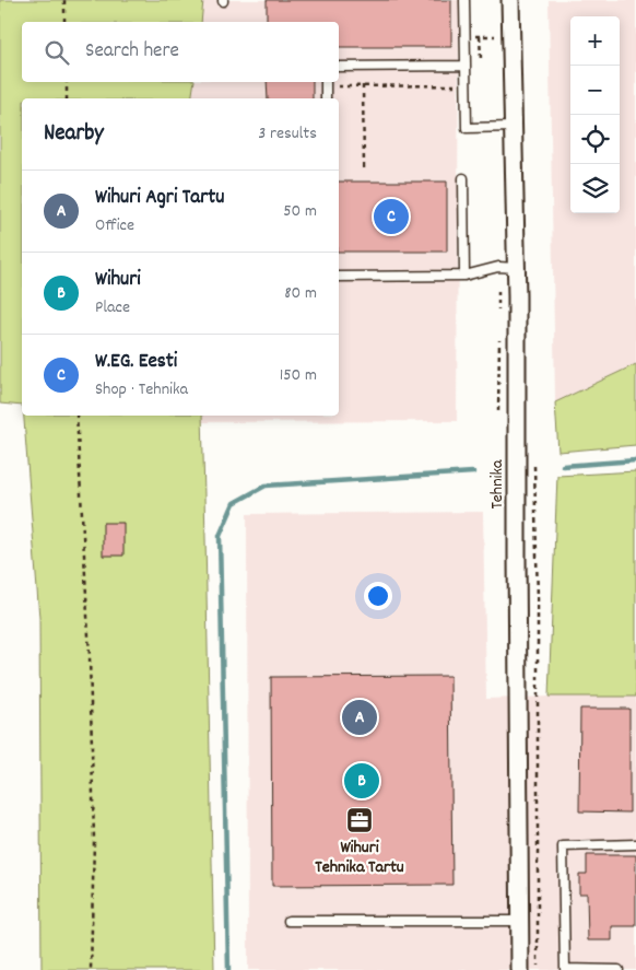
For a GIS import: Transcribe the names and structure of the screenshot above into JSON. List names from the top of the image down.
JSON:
{
  "streets": {
    "street": ["Tehnika"]
  },
  "places": {
    "office": ["Wihuri Tehnika Tartu"]
  },
  "page": {
    "map_buttons": ["+", "−"],
    "search": "Search here",
    "heading": ["Nearby", "3 results"],
    "list": [
      {
        "mark": "A",
        "name": "Wihuri Agri Tartu",
        "note": "Office",
        "value": "50 m"
      },
      {
        "mark": "B",
        "name": "Wihuri",
        "note": "Place",
        "value": "80 m"
      },
      {
        "mark": "C",
        "name": "W.EG. Eesti",
        "note": "Shop · Tehnika",
        "value": "150 m"
      }
    ],
    "pins": ["C", "A", "B"]
  }
}
